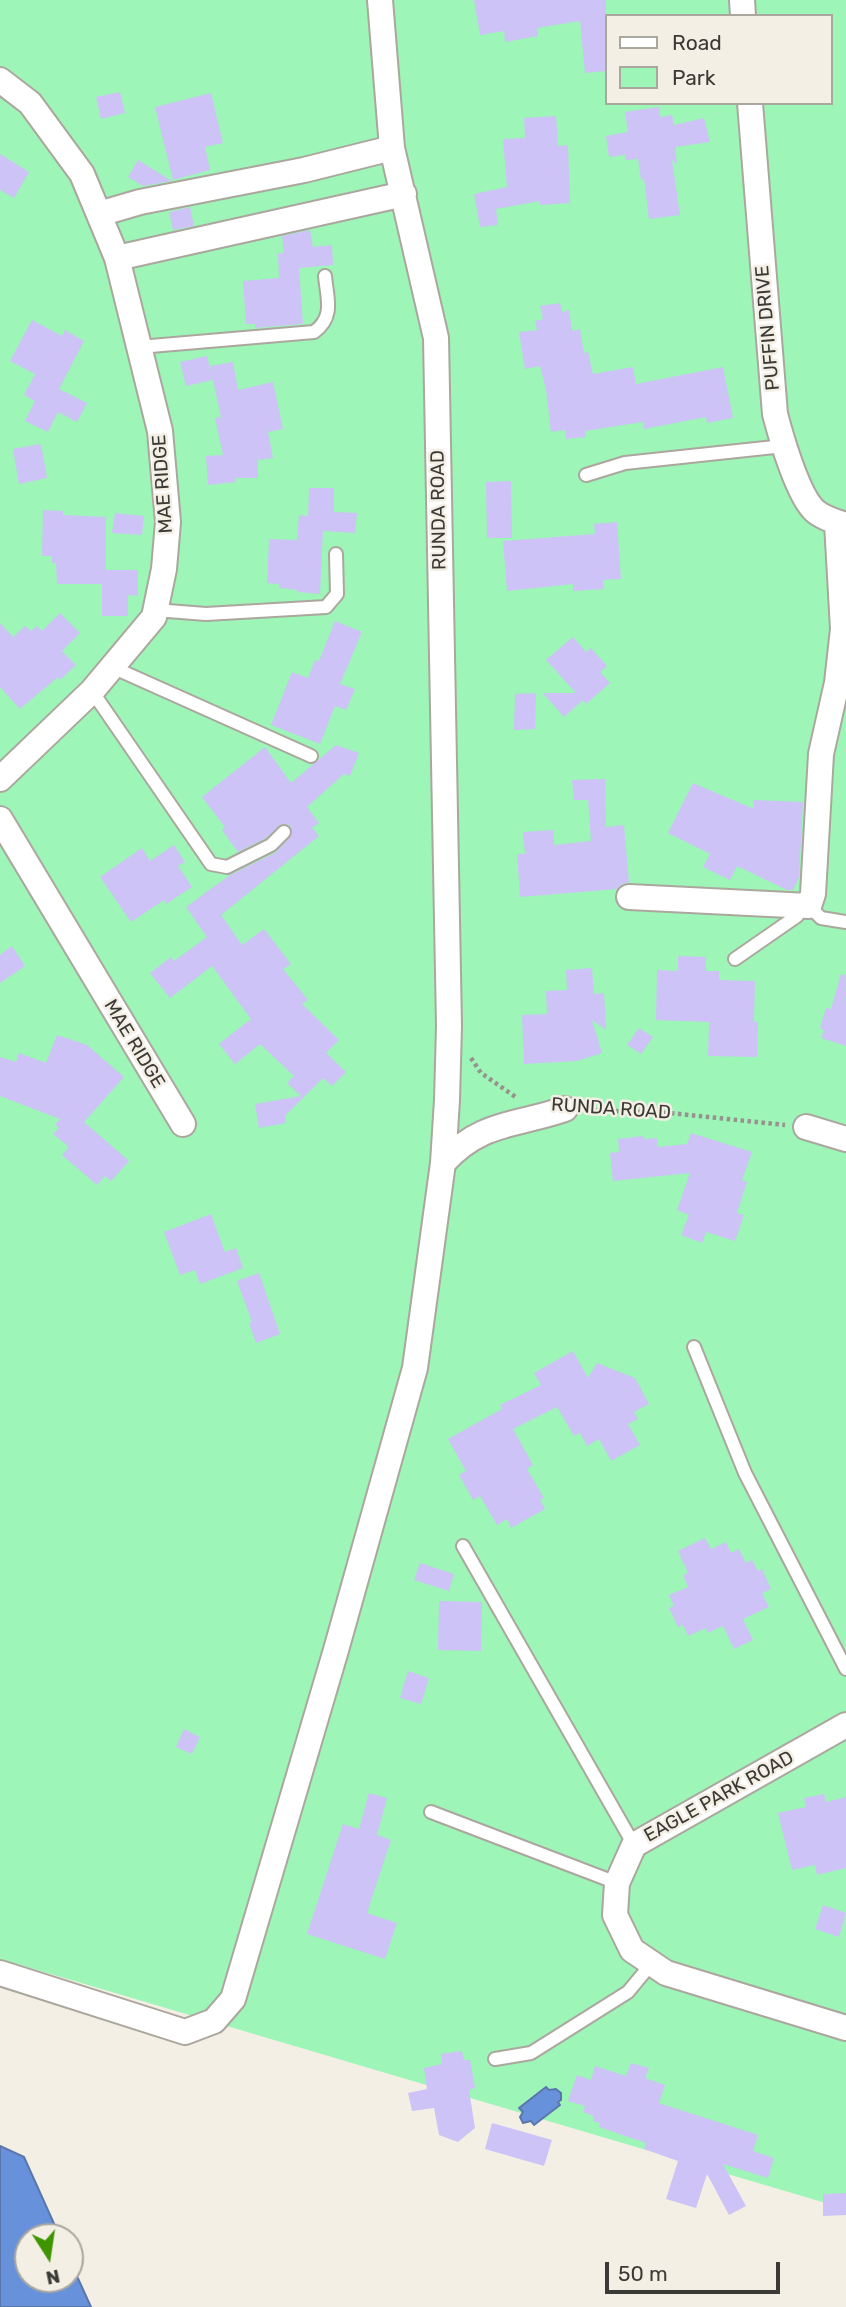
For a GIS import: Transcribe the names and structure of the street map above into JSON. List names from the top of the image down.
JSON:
{
  "streets": {
    "street": [
      "PUFFIN DRIVE",
      "MAE RIDGE",
      "RUNDA ROAD",
      "EAGLE PARK ROAD"
    ]
  },
  "legend": ["Road", "Park"],
  "scale_bar": "50 m",
  "north": "bottom"
}
